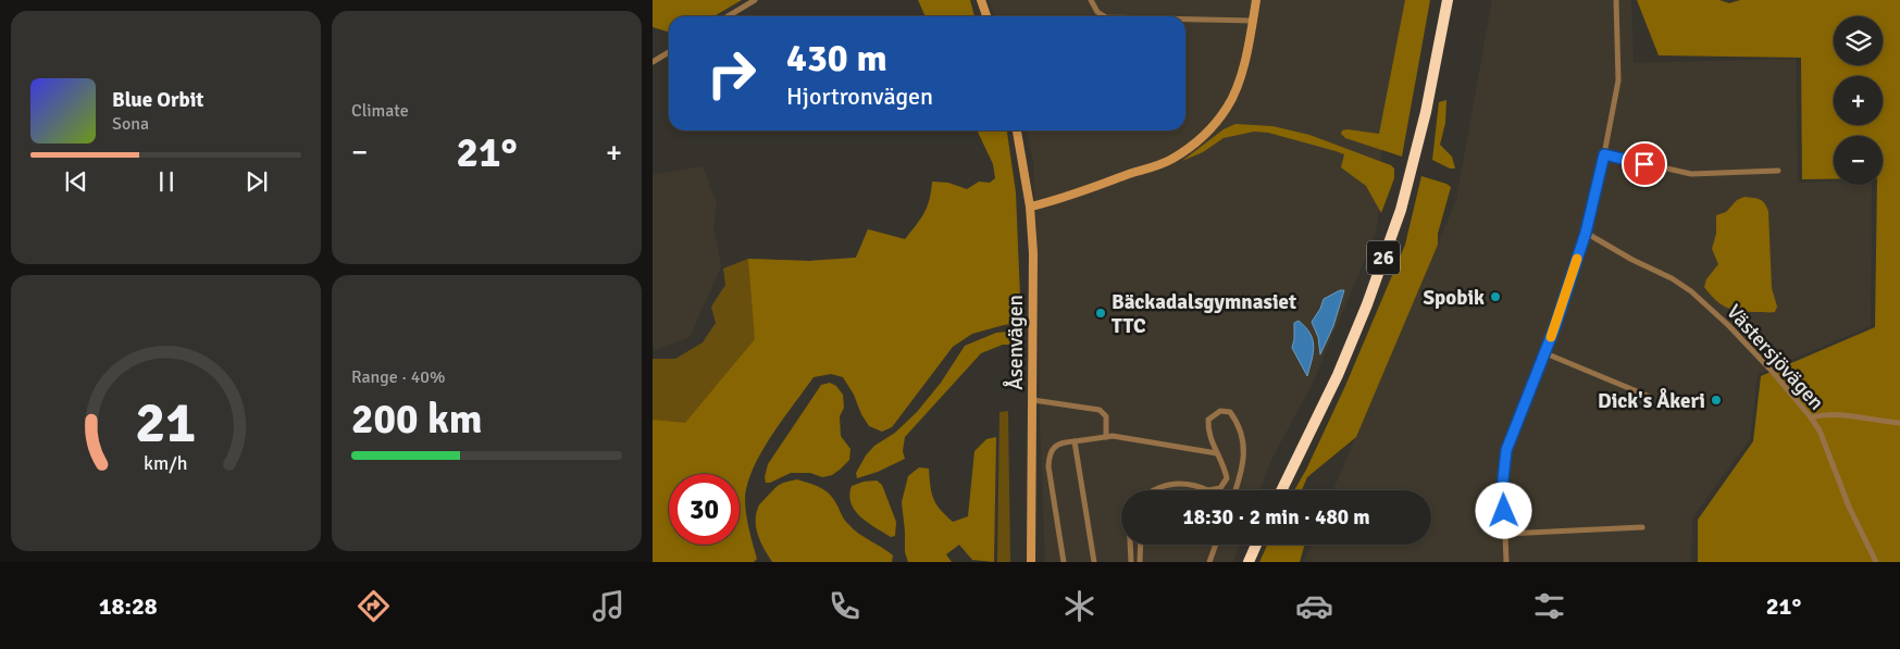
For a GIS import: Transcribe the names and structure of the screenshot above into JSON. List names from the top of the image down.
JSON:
{
  "streets": {
    "highway": ["26"],
    "street": ["Åsenvägen", "Västersjövägen"]
  },
  "places": ["Spobik", "Bäckadalsgymnasiet TTC", "Dick's Åkeri"],
  "page": {
    "tile": [
      "Climate",
      ["Range · 40%", "200 km"]
    ],
    "map_buttons": ["+", "−"],
    "turn": ["430 m", "Hjortronvägen"],
    "song": ["Blue Orbit", "Sona"],
    "heat": ["−", "21°", "+"],
    "limit": "30",
    "trip": "18:30 · 2 min · 480 m",
    "tabs": ["18:28", "21°"],
    "gauge": ["21", "km/h"]
  }
}
